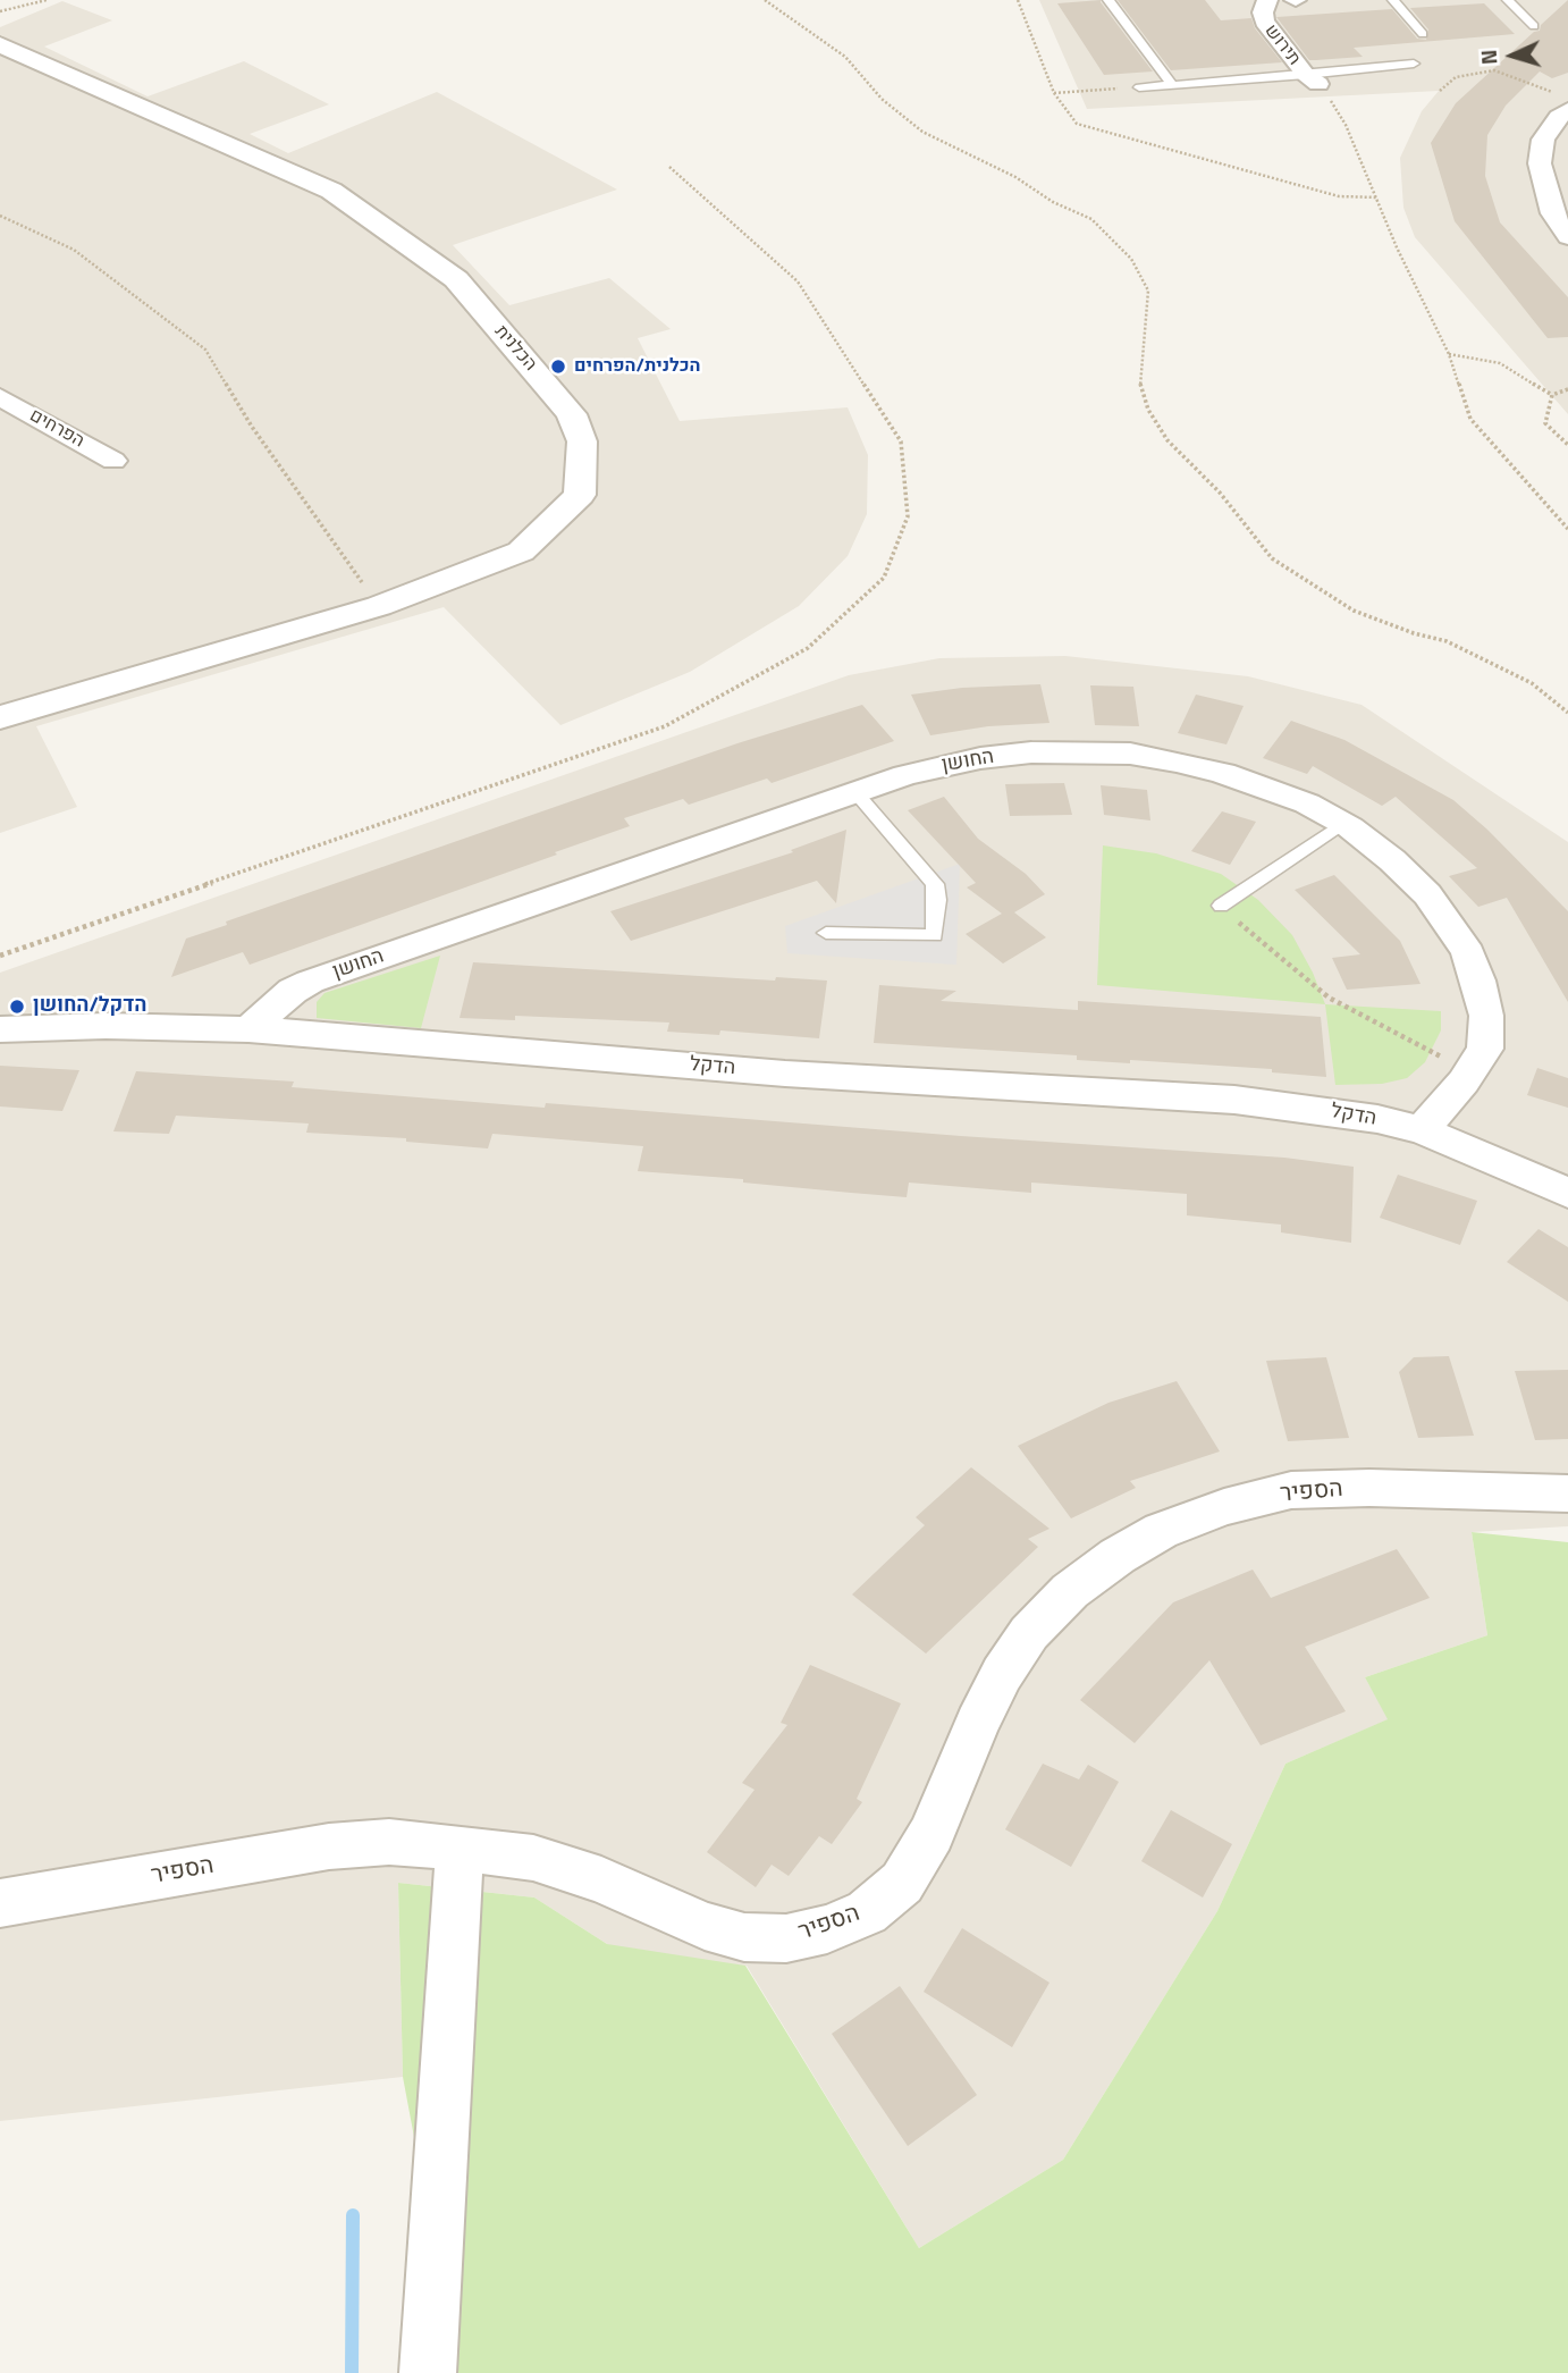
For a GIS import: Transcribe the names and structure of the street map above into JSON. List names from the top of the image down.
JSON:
{
  "streets": {
    "street": [
      "תירוש",
      "הכלנית",
      "הפרחים",
      "החושן",
      "הדקל",
      "הספיר"
    ]
  },
  "crossings": [
    ["החושן", "הדקל"]
  ],
  "places": ["הכלנית/הפרחים", "הדקל/החושן"],
  "north": "left"
}
